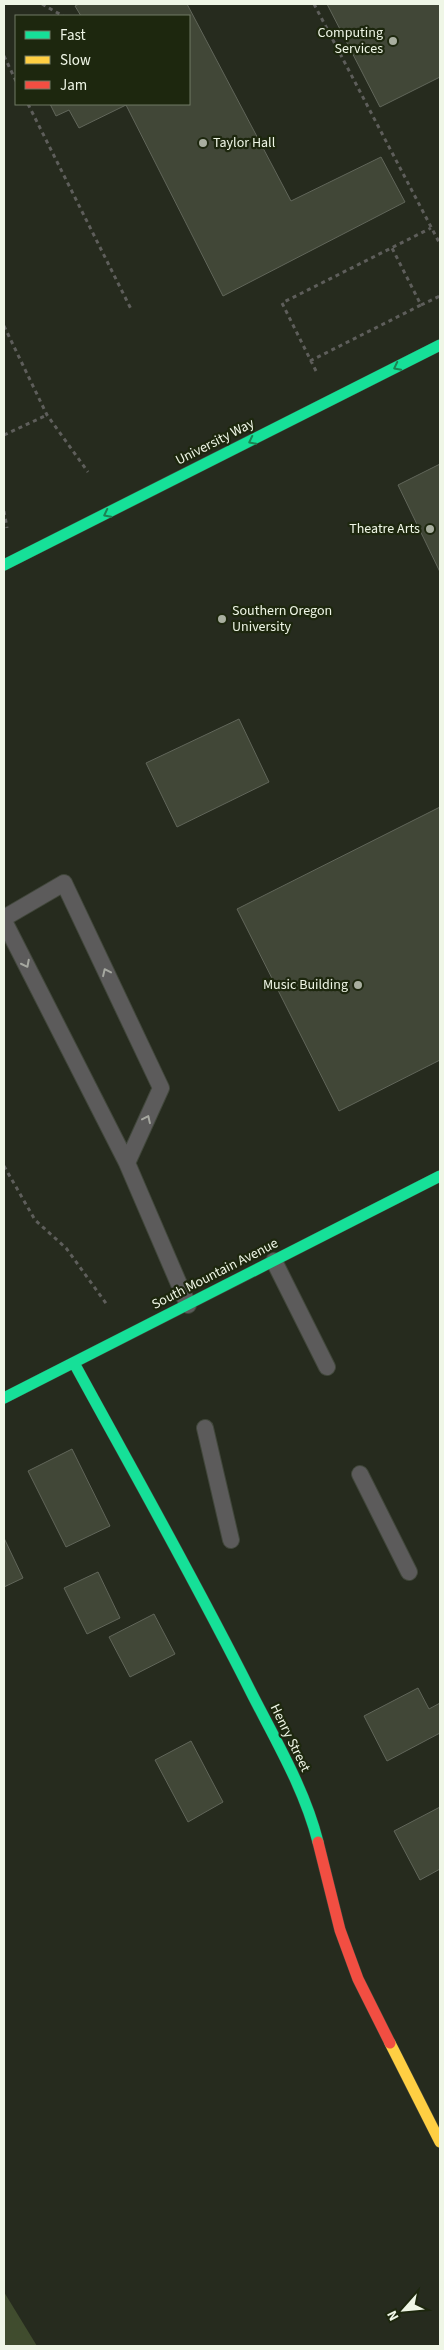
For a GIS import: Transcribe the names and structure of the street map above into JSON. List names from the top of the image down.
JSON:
{
  "streets": {
    "street": ["University Way", "South Mountain Avenue", "Henry Street"]
  },
  "crossings": [
    ["South Mountain Avenue", "Henry Street"]
  ],
  "one_way": ["University Way"],
  "places": [
    "Computing Services",
    "Taylor Hall",
    "Theatre Arts",
    "Southern Oregon University",
    "Music Building"
  ],
  "legend": ["Fast", "Slow", "Jam"],
  "north": "bottom left"
}
